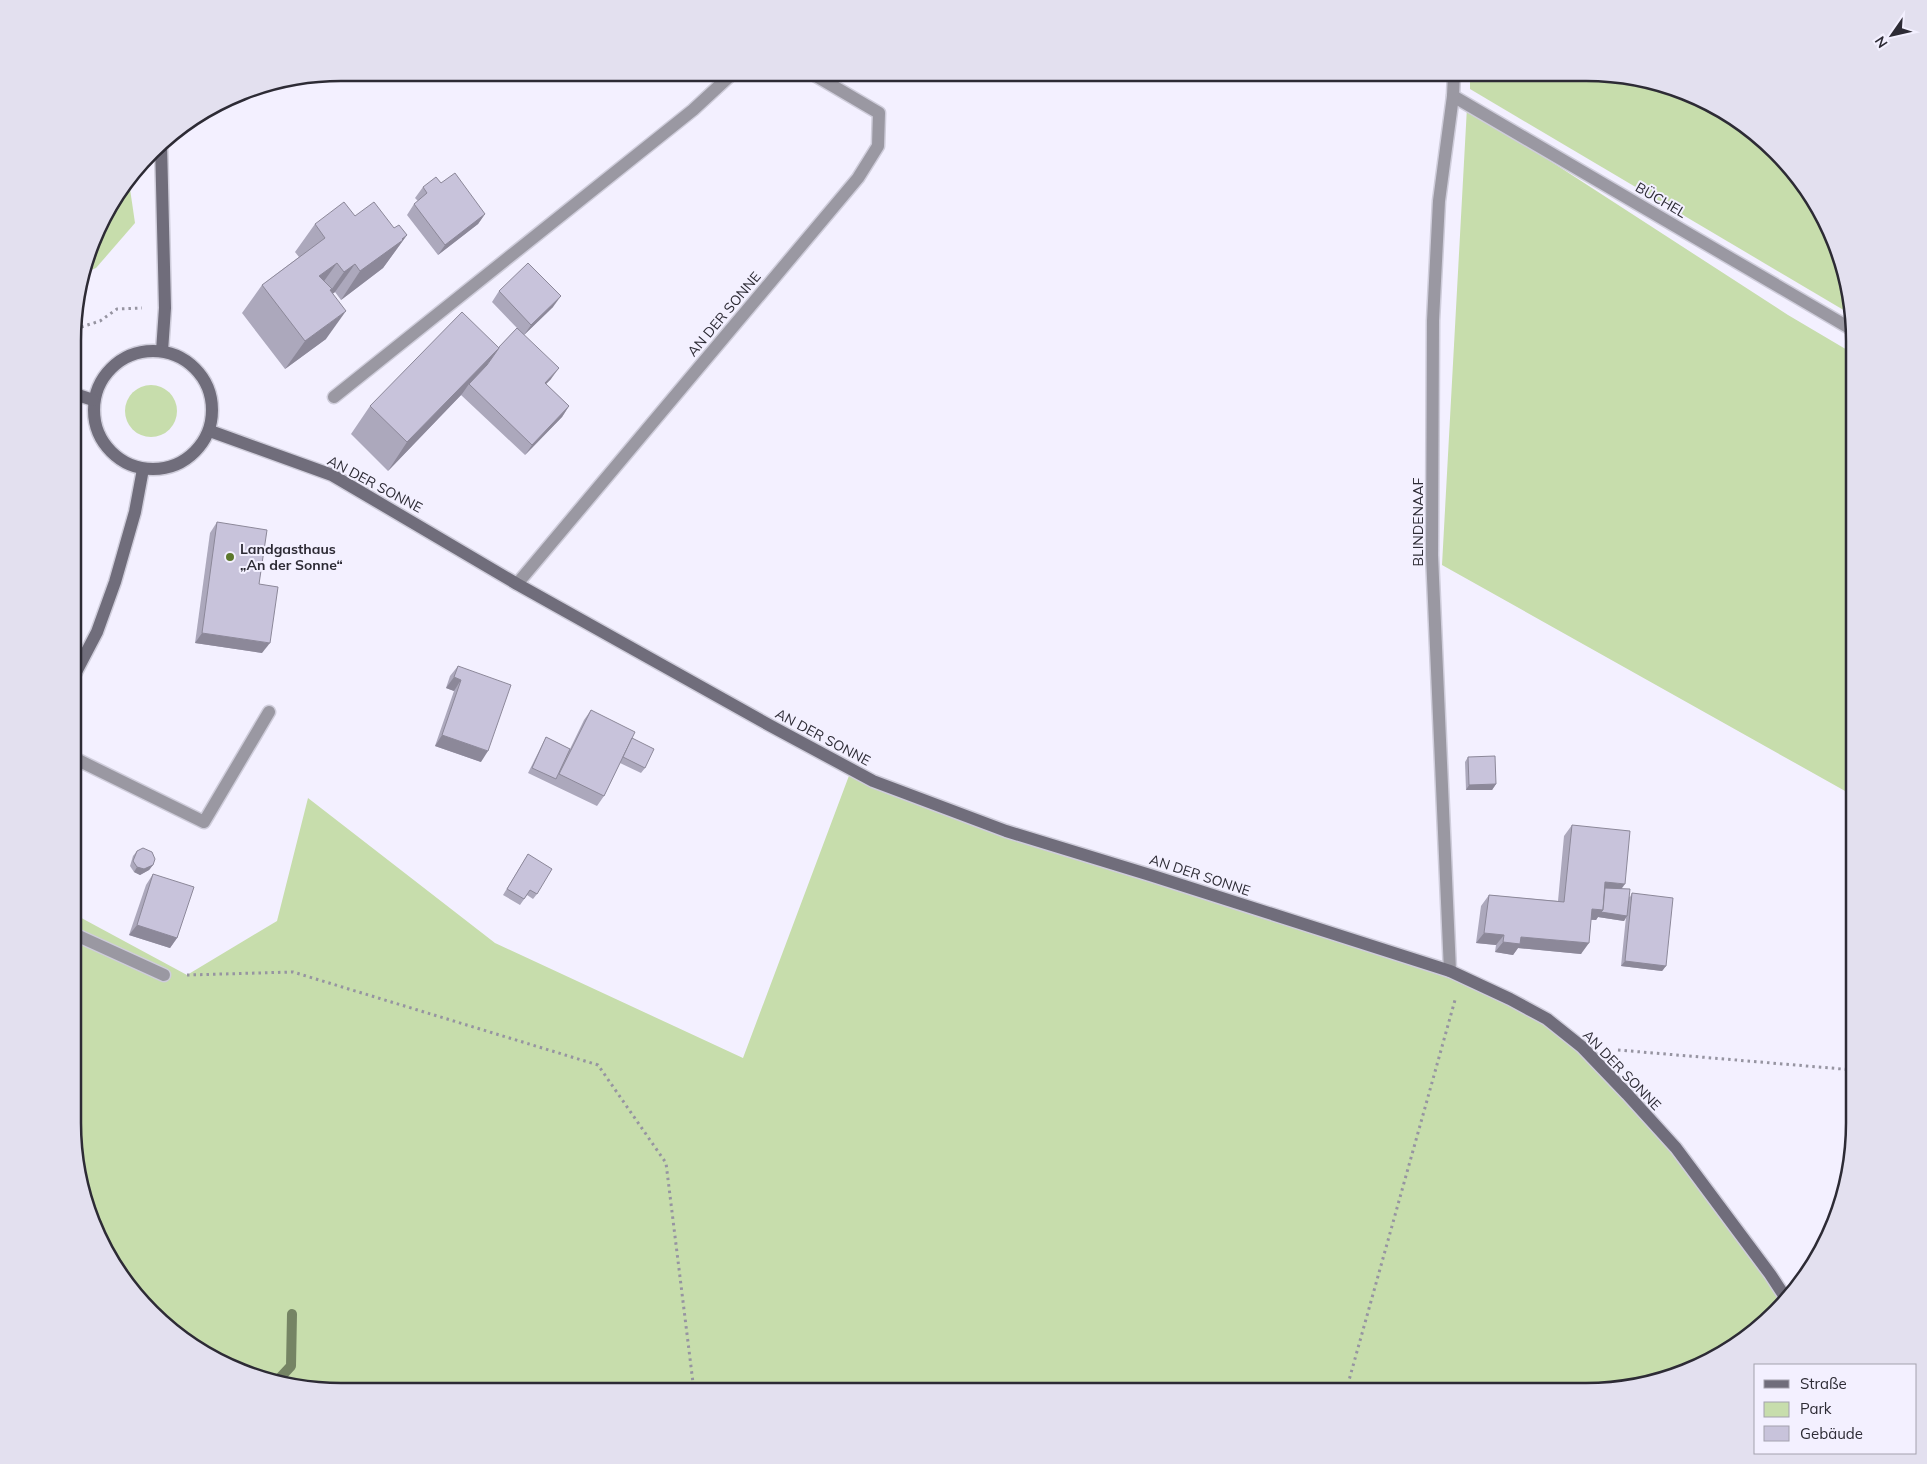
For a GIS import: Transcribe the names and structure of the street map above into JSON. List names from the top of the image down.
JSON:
{
  "streets": {
    "street": ["BÜCHEL", "AN DER SONNE", "BLINDENAAF"]
  },
  "crossings": [
    ["BÜCHEL", "BLINDENAAF"],
    ["AN DER SONNE", "BLINDENAAF"]
  ],
  "places": ["Landgasthaus „An der Sonne“"],
  "legend": ["Straße", "Park", "Gebäude"],
  "north": "bottom left"
}
